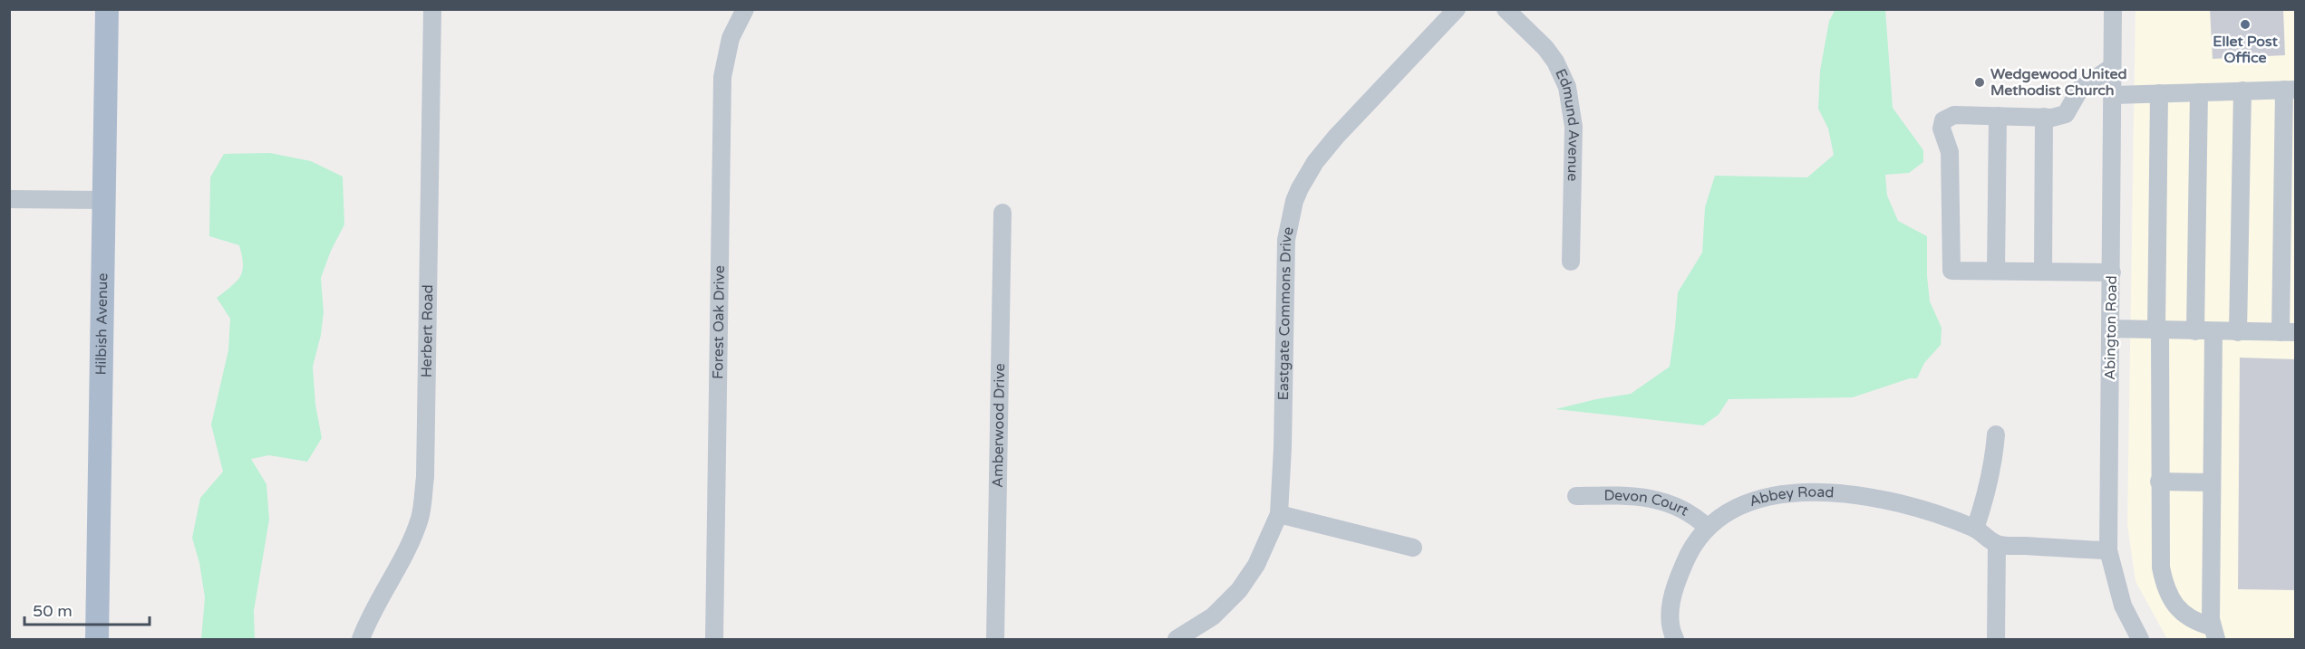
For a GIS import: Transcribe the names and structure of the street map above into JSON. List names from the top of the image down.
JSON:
{
  "streets": {
    "main road": ["Hilbish Avenue"],
    "street": [
      "Edmund Avenue",
      "Eastgate Commons Drive",
      "Forest Oak Drive",
      "Abington Road",
      "Herbert Road",
      "Amberwood Drive",
      "Abbey Road",
      "Devon Court"
    ]
  },
  "crossings": [
    ["Abbey Road", "Devon Court"]
  ],
  "places": ["Ellet Post Office", "Wedgewood United Methodist Church"],
  "scale_bar": "50 m"
}
